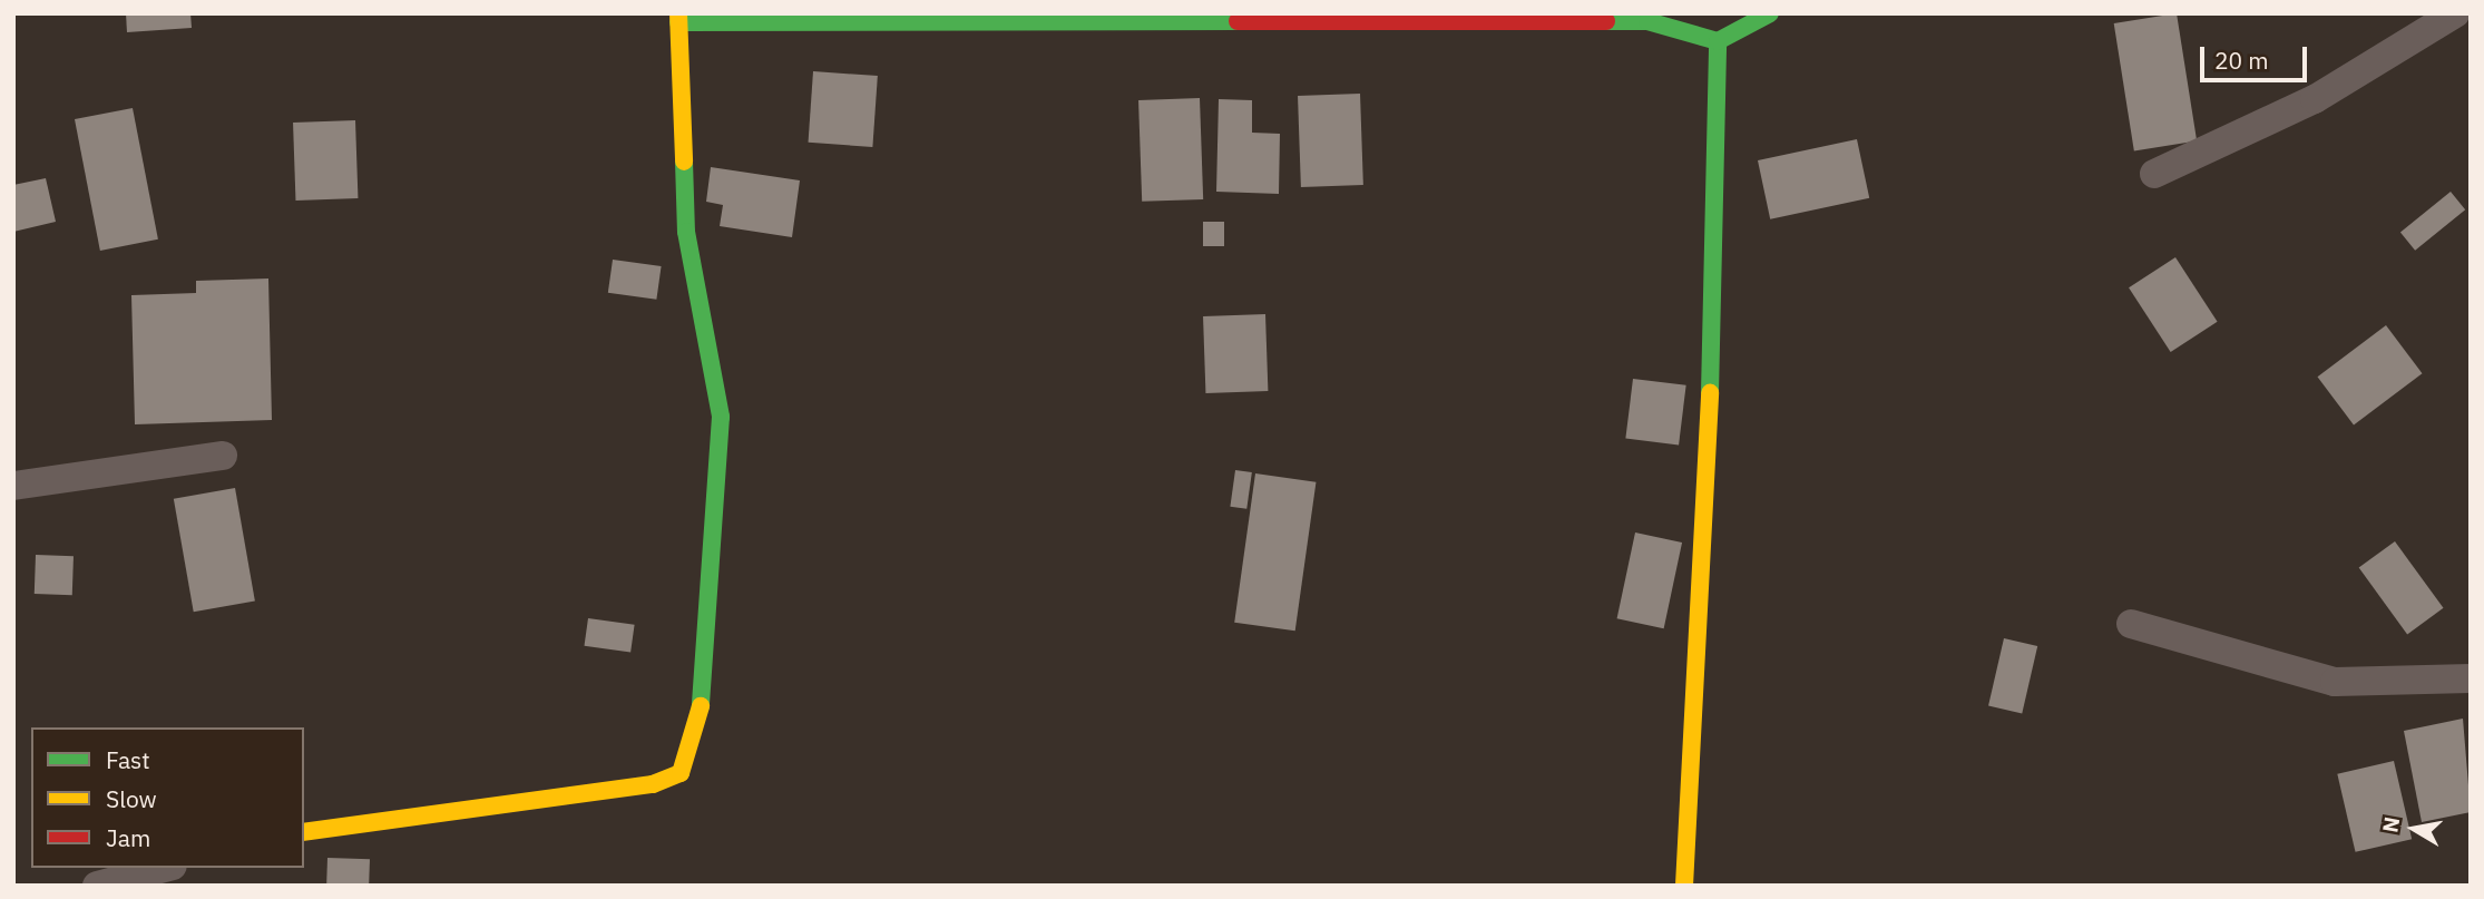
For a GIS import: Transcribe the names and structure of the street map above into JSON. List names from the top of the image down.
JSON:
{
  "legend": ["Fast", "Slow", "Jam"],
  "scale_bar": "20 m",
  "north": "left"
}
